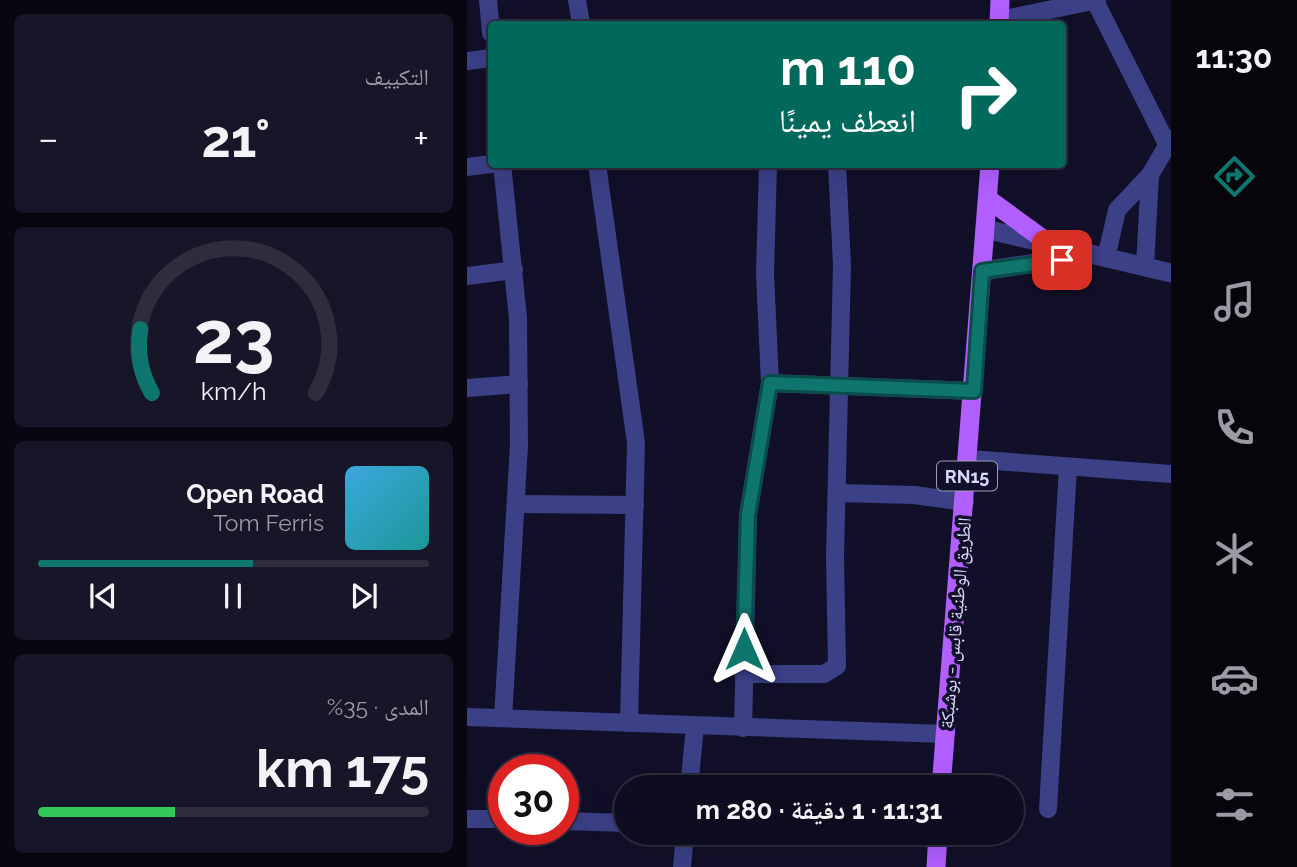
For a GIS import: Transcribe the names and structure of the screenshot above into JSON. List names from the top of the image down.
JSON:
{
  "streets": {
    "main road": ["RN15", "الطريق الوطنية قابس - بوشبكة"]
  },
  "page": {
    "tabs": "11:30",
    "tile": [
      "التكييف",
      ["المدى · 35%", "175 km"]
    ],
    "turn": ["110 m", "انعطف يمينًا"],
    "heat": ["−", "21°", "+"],
    "song": ["Open Road", "Tom Ferris"],
    "limit": "30",
    "trip": "11:31 · 1 دقيقة · 280 m",
    "gauge": ["23", "km/h"]
  }
}
